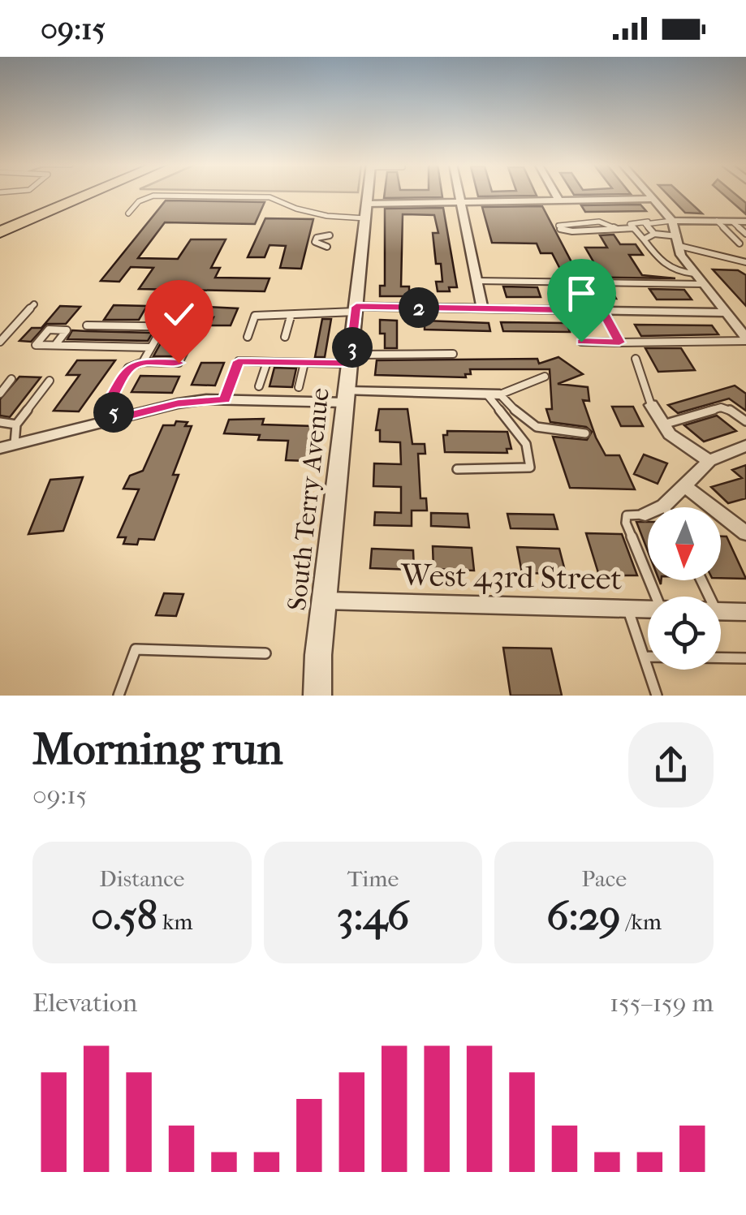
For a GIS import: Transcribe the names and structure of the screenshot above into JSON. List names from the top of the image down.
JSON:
{
  "streets": {
    "street": ["South Terry Avenue", "West 43rd Street"]
  },
  "crossings": [
    ["South Terry Avenue", "West 43rd Street"]
  ],
  "north": "bottom",
  "page": {
    "status": "09:15",
    "pins": ["2", "3", "5"],
    "heading": ["Morning run", "09:15"],
    "stats": [
      ["Distance", "0.58 km"],
      ["Time", "3:46"],
      ["Pace", "6:29 /km"]
    ],
    "chart": ["Elevation", "155–159 m"]
  }
}
